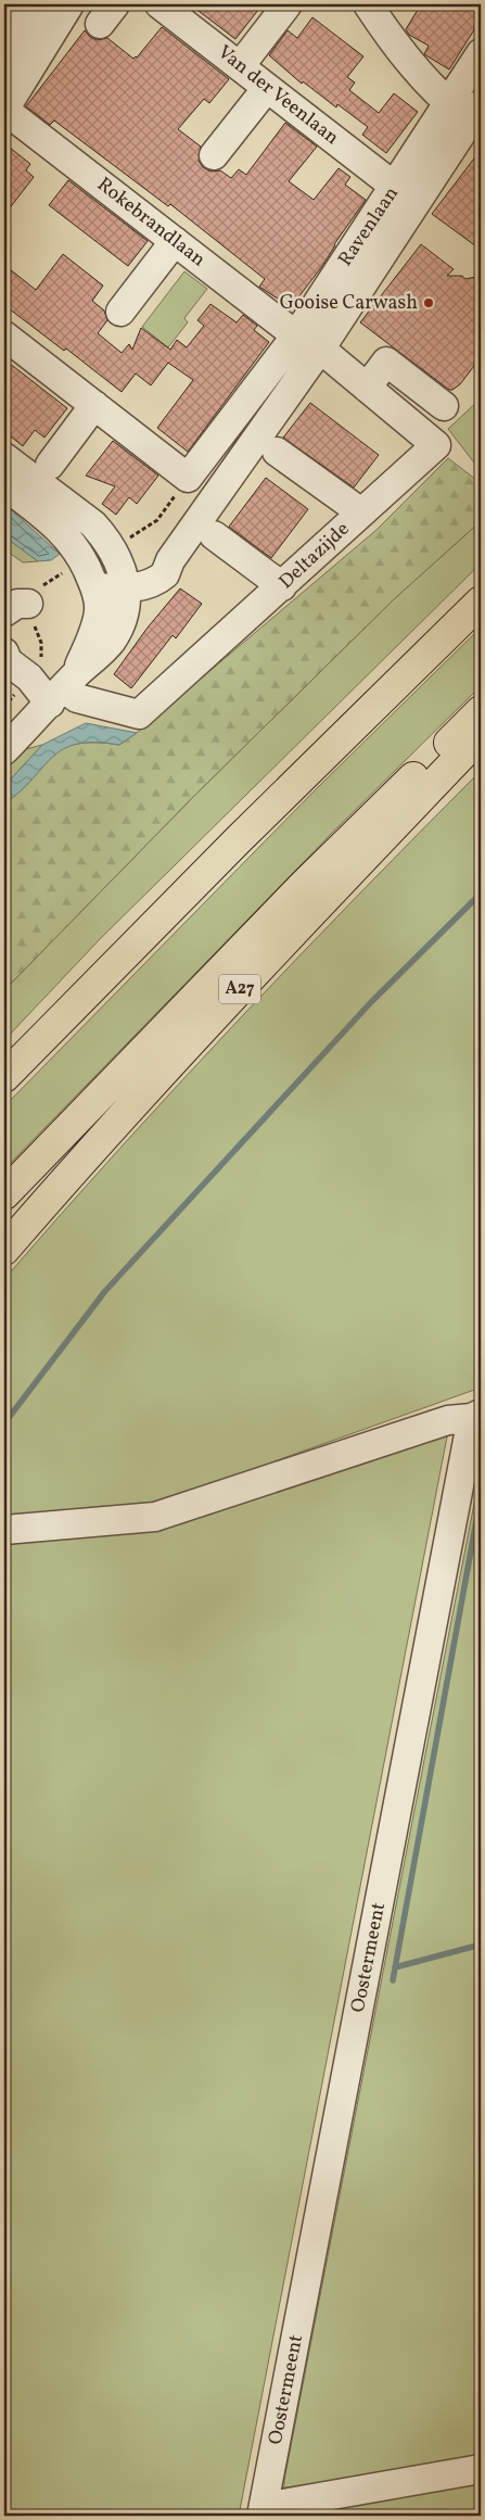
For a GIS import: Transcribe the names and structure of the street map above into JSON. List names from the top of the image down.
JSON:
{
  "streets": {
    "highway": ["A27"],
    "street": [
      "Van der Veenlaan",
      "Rokebrandlaan",
      "Ravenlaan",
      "Deltazijde",
      "Oostermeent"
    ]
  },
  "crossings": [
    ["Van der Veenlaan", "Ravenlaan"],
    ["Rokebrandlaan", "Ravenlaan"],
    ["Rokebrandlaan", "Deltazijde"],
    ["Ravenlaan", "Deltazijde"]
  ],
  "places": ["Gooise Carwash"]
}
